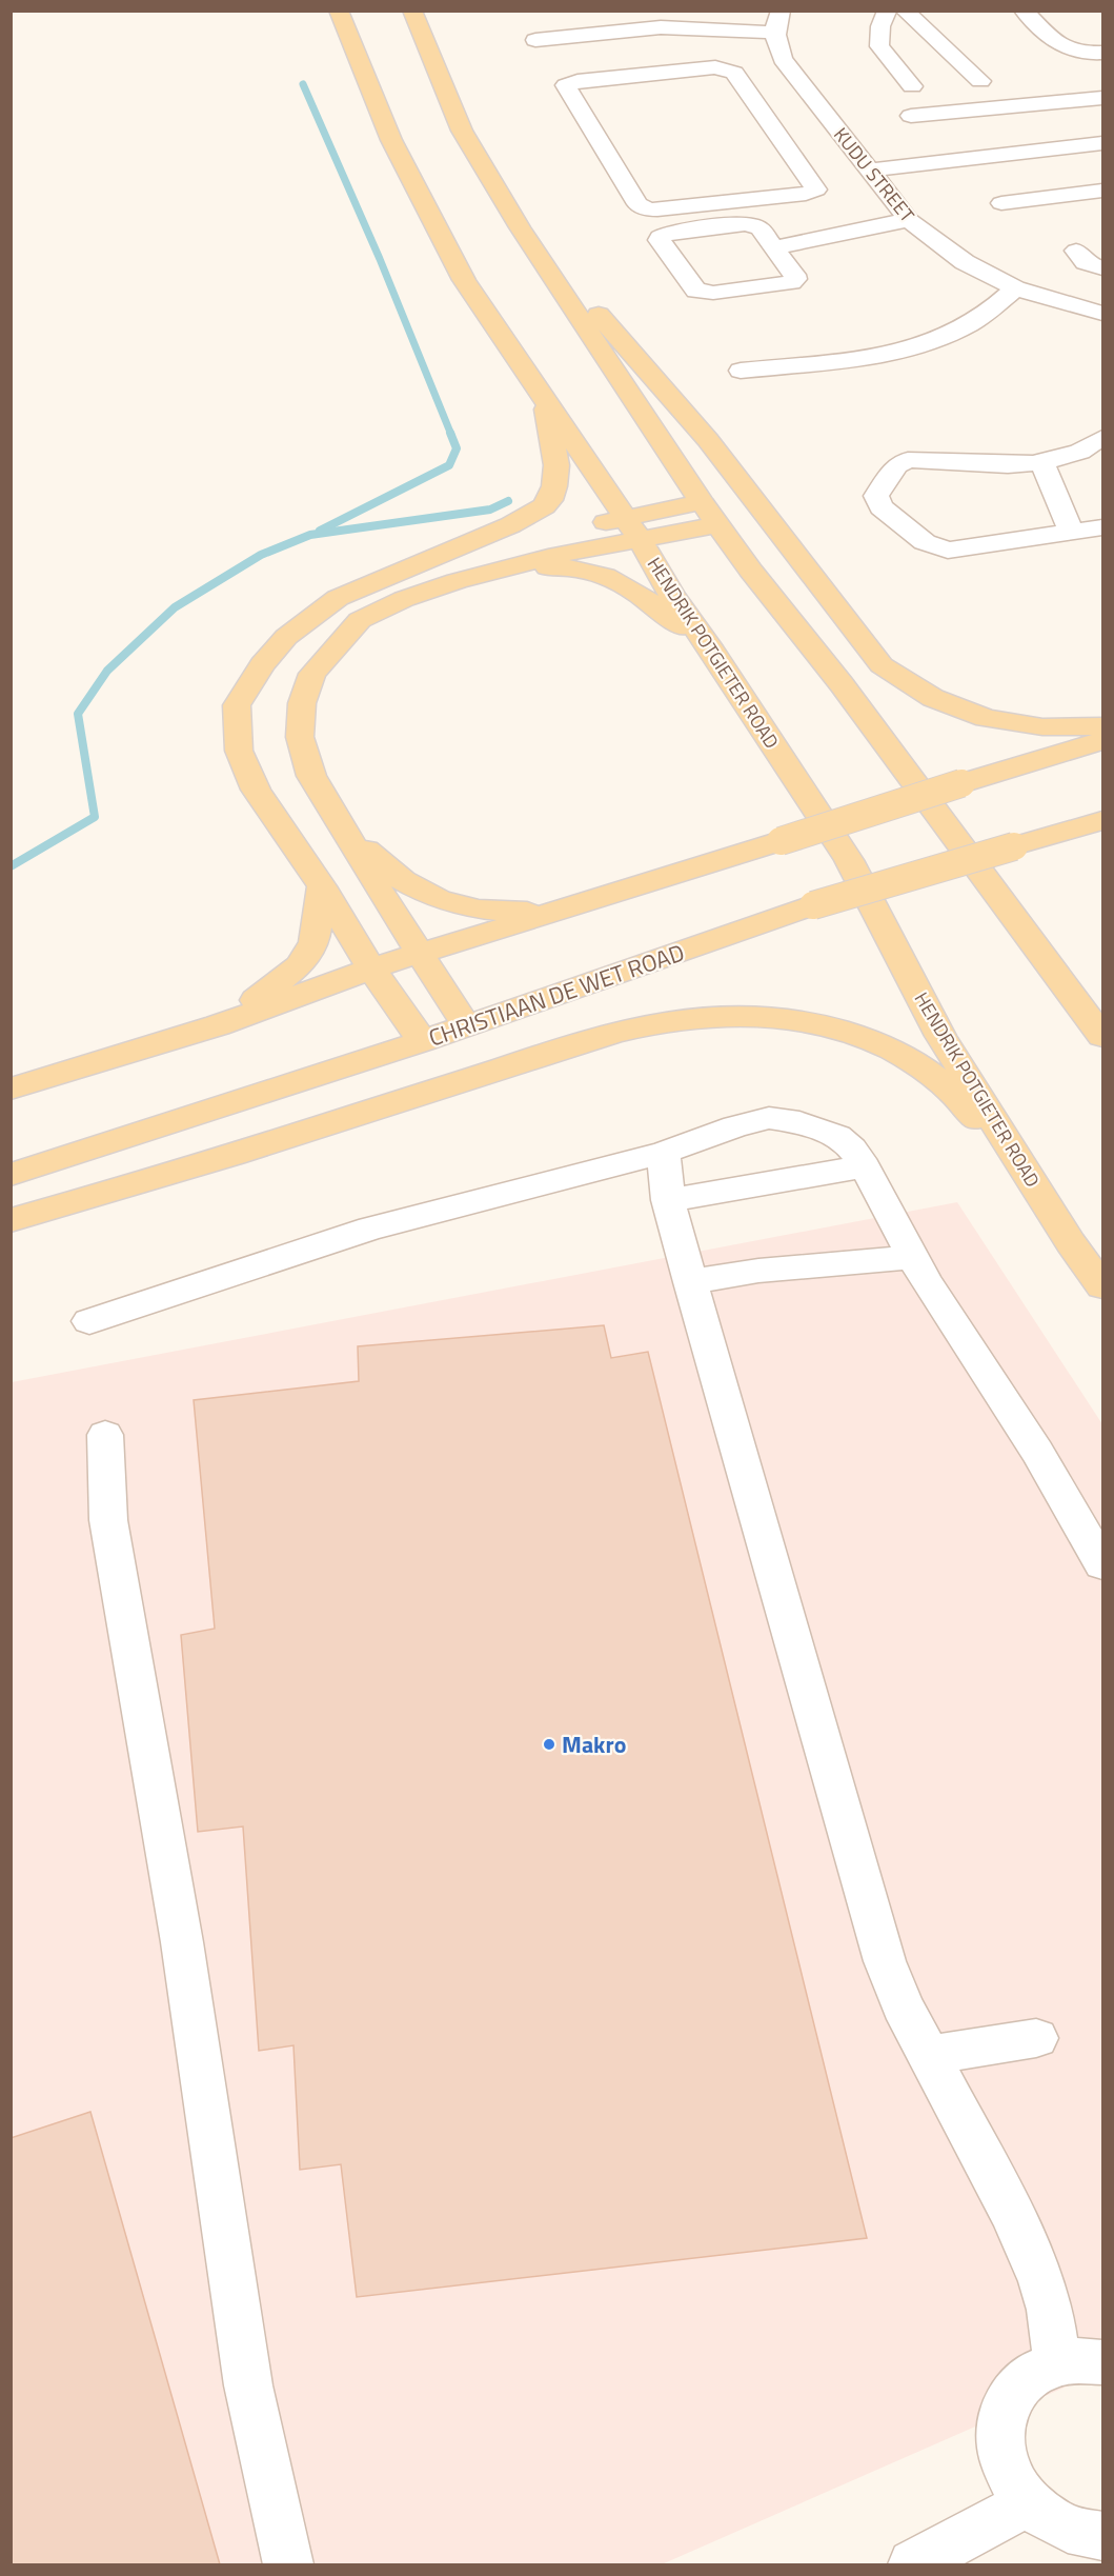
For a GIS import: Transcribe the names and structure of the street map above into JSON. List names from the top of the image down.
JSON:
{
  "streets": {
    "main road": ["HENDRIK POTGIETER ROAD", "CHRISTIAAN DE WET ROAD"],
    "street": ["KUDU STREET"]
  },
  "places": ["Makro"]
}
